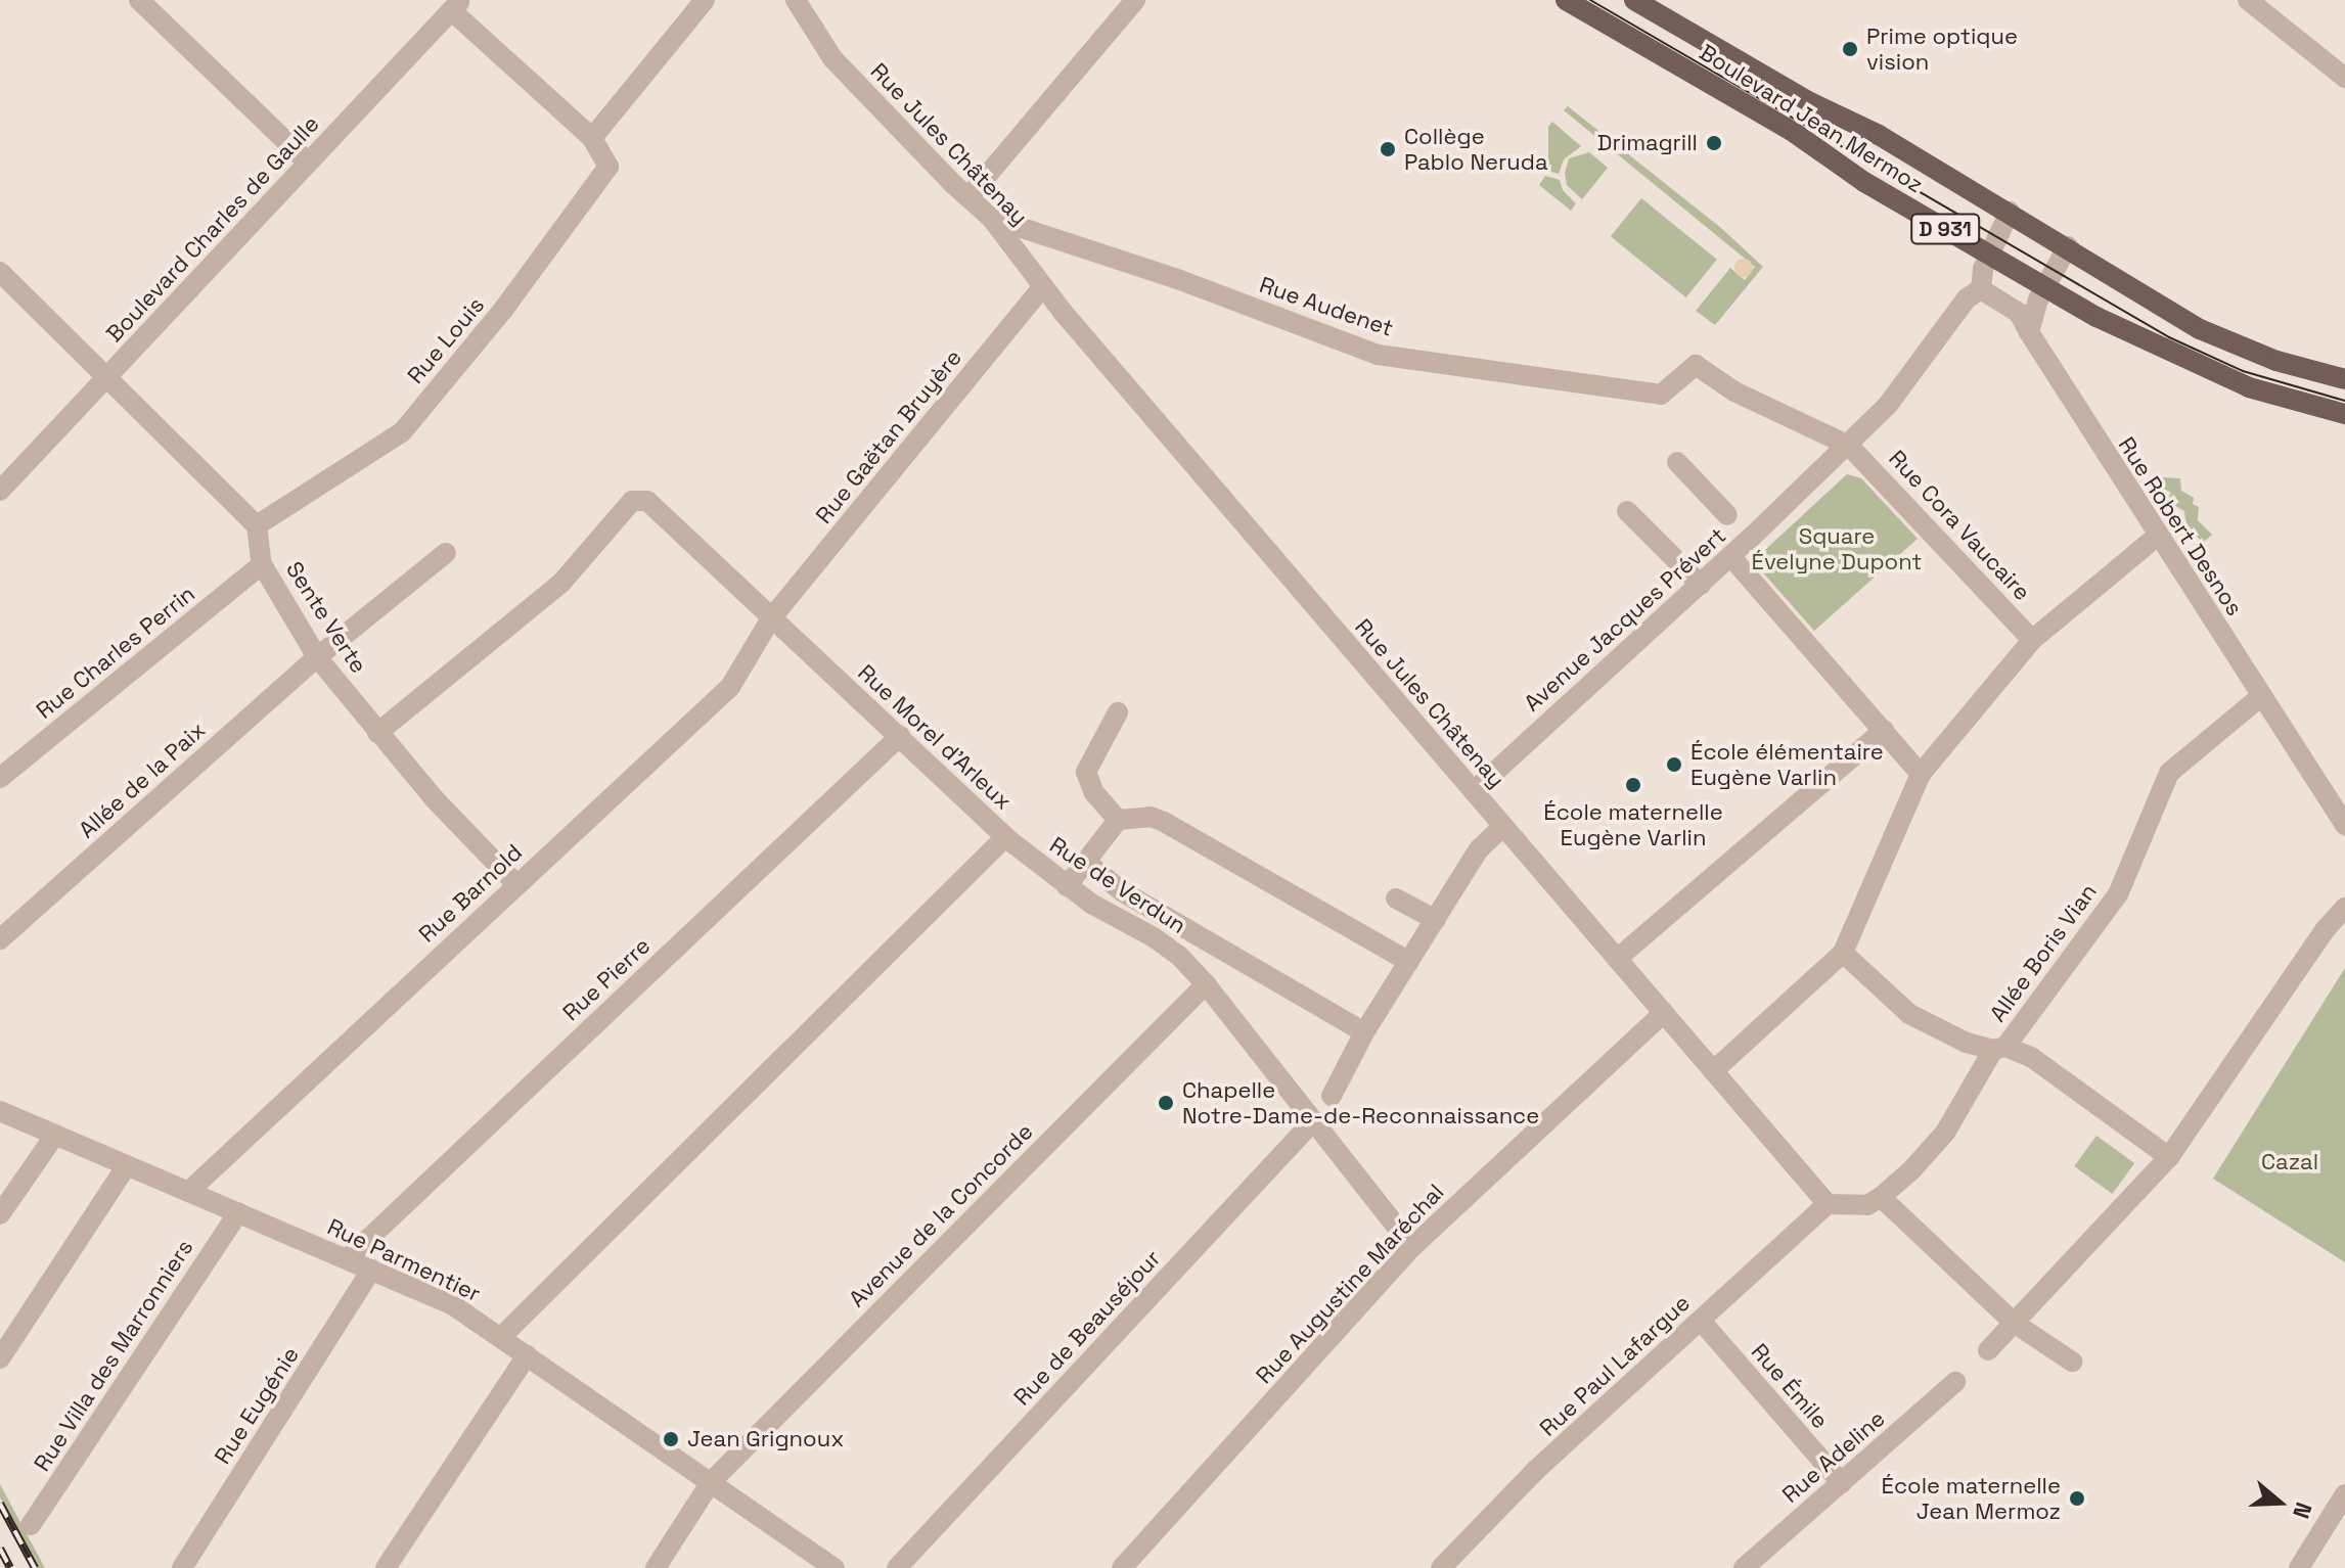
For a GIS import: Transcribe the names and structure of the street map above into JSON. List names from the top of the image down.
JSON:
{
  "streets": {
    "main road": ["Boulevard Jean Mermoz", "D 931"],
    "street": [
      "Rue Jules Châtenay",
      "Boulevard Charles de Gaulle",
      "Rue Audenet",
      "Rue Louis",
      "Rue Gaëtan Bruyère",
      "Rue Cora Vaucaire",
      "Rue Robert Desnos",
      "Sente Verte",
      "Avenue Jacques Prévert",
      "Rue Charles Perrin",
      "Rue Morel d'Arleux",
      "Allée de la Paix",
      "Rue de Verdun",
      "Rue Barnold",
      "Allée Boris Vian",
      "Rue Pierre",
      "Avenue de la Concorde",
      "Rue Parmentier",
      "Rue Augustine Maréchal",
      "Rue de Beauséjour",
      "Rue Villa des Marronniers",
      "Rue Paul Lafargue",
      "Rue Émile",
      "Rue Eugénie",
      "Rue Adeline"
    ]
  },
  "crossings": [
    ["Rue Jules Châtenay", "Rue Audenet"],
    ["Rue Jules Châtenay", "Rue Gaëtan Bruyère"],
    ["Rue Jules Châtenay", "Avenue Jacques Prévert"],
    ["Rue Jules Châtenay", "Rue Augustine Maréchal"],
    ["Rue Jules Châtenay", "Rue Paul Lafargue"],
    ["Rue Audenet", "Rue Cora Vaucaire"],
    ["Rue Audenet", "Avenue Jacques Prévert"],
    ["Rue Louis", "Sente Verte"],
    ["Rue Gaëtan Bruyère", "Rue Morel d'Arleux"],
    ["Rue Gaëtan Bruyère", "Rue Barnold"],
    ["Rue Cora Vaucaire", "Avenue Jacques Prévert"],
    ["Rue Robert Desnos", "Avenue Jacques Prévert"],
    ["Rue Robert Desnos", "Allée Boris Vian"],
    ["Sente Verte", "Rue Charles Perrin"],
    ["Sente Verte", "Rue Morel d'Arleux"],
    ["Sente Verte", "Allée de la Paix"],
    ["Sente Verte", "Rue Barnold"],
    ["Rue Morel d'Arleux", "Rue de Verdun"],
    ["Rue Morel d'Arleux", "Rue Barnold"],
    ["Rue Morel d'Arleux", "Rue Pierre"],
    ["Rue Morel d'Arleux", "Rue Parmentier"],
    ["Rue de Verdun", "Avenue de la Concorde"],
    ["Rue de Verdun", "Rue Augustine Maréchal"],
    ["Rue de Verdun", "Rue de Beauséjour"],
    ["Rue Barnold", "Rue Parmentier"],
    ["Rue Pierre", "Rue Parmentier"],
    ["Avenue de la Concorde", "Rue Parmentier"],
    ["Rue Parmentier", "Rue Villa des Marronniers"],
    ["Rue Parmentier", "Rue Eugénie"],
    ["Rue Paul Lafargue", "Rue Émile"],
    ["Rue Émile", "Rue Adeline"]
  ],
  "parks": ["Square Évelyne Dupont", "Cazal"],
  "places": [
    "Prime optique vision",
    "Drimagrill",
    "Collège Pablo Neruda",
    "École élémentaire Eugène Varlin",
    "École maternelle Eugène Varlin",
    "Chapelle Notre-Dame-de-Reconnaissance",
    "Jean Grignoux",
    "École maternelle Jean Mermoz"
  ],
  "north": "right"
}
